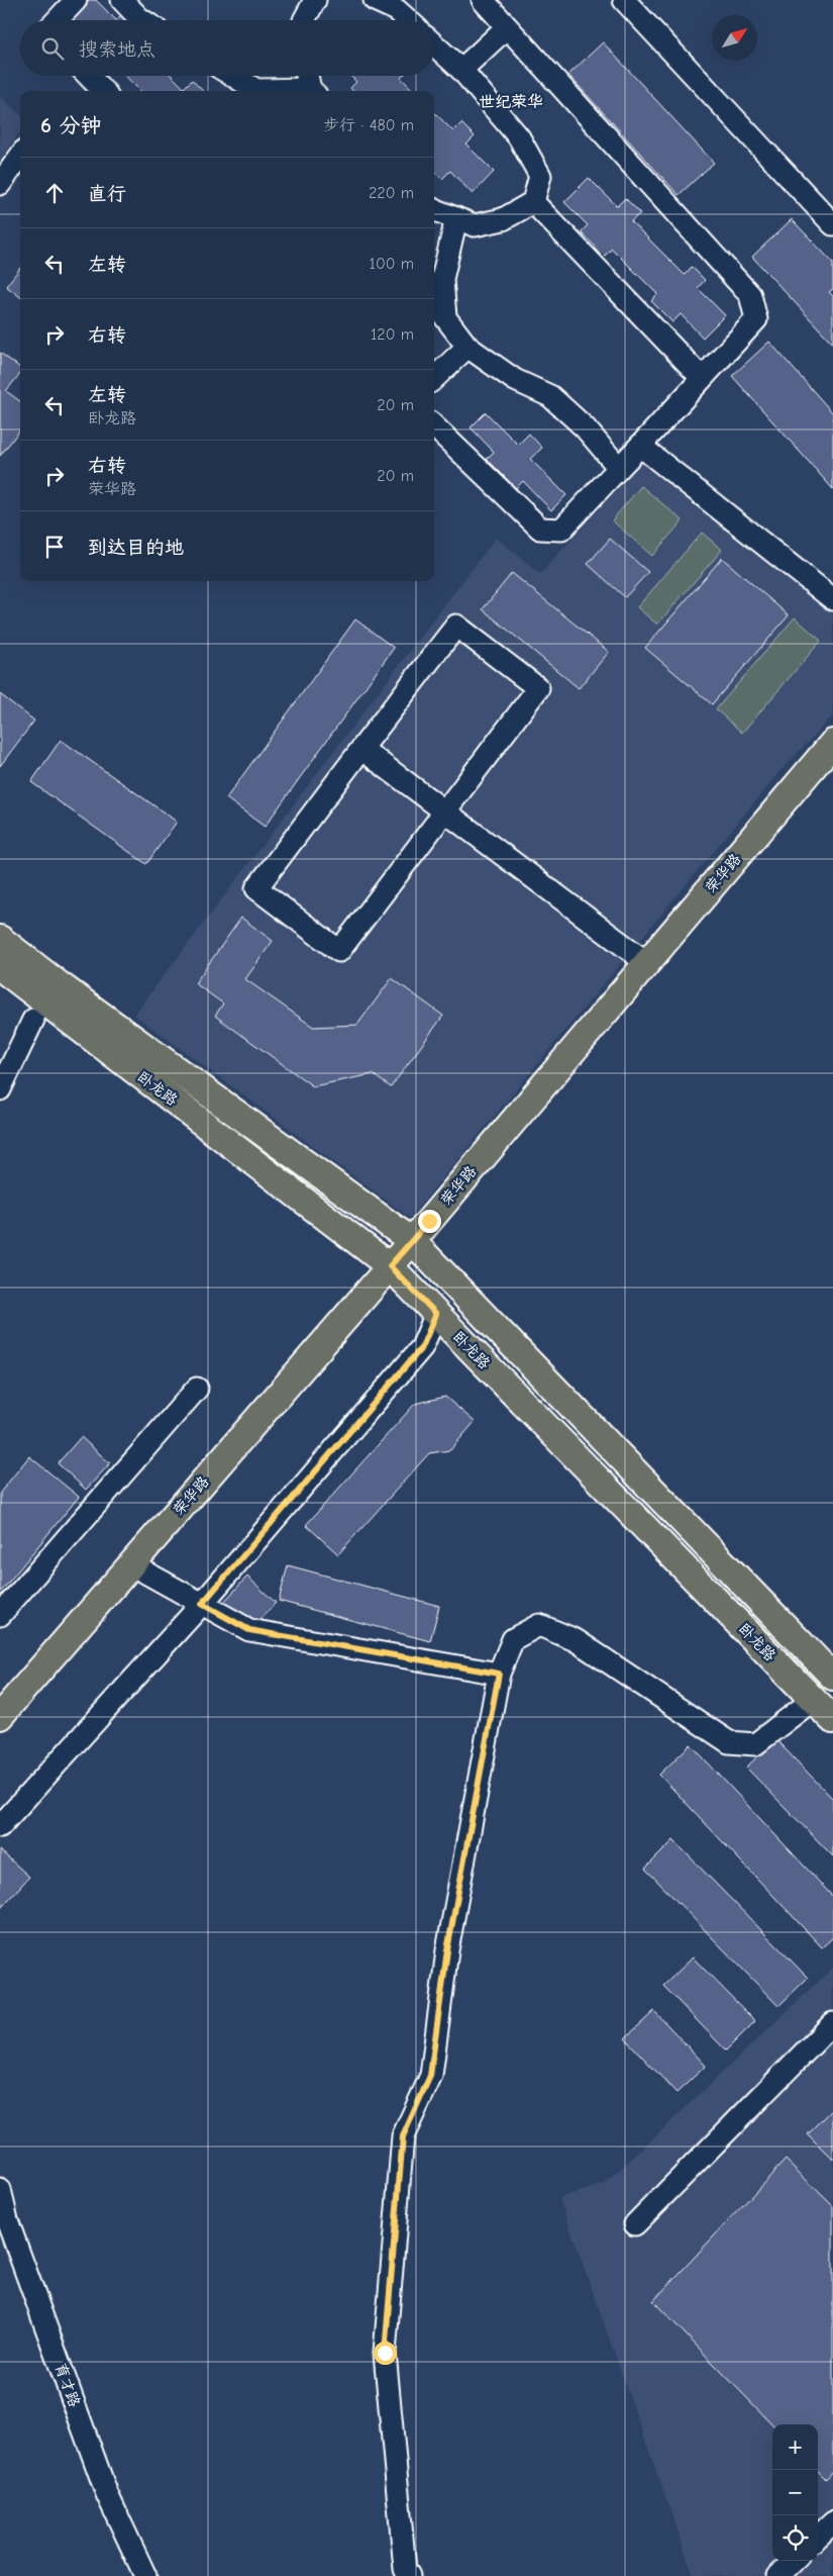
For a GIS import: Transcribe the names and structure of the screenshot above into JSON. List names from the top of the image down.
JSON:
{
  "streets": {
    "main road": ["荣华路", "卧龙路"],
    "street": ["育才路"]
  },
  "crossings": [
    ["荣华路", "卧龙路"]
  ],
  "districts": ["世纪荣华"],
  "north": "top right",
  "page": {
    "search": "搜索地点",
    "heading": ["6 分钟", "步行 · 480 m"],
    "list": [
      ["直行", "220 m"],
      ["左转", "100 m"],
      ["右转", "120 m"],
      ["左转", "卧龙路", "20 m"],
      ["右转", "荣华路", "20 m"],
      "到达目的地"
    ],
    "map_buttons": ["+", "−"]
  }
}
